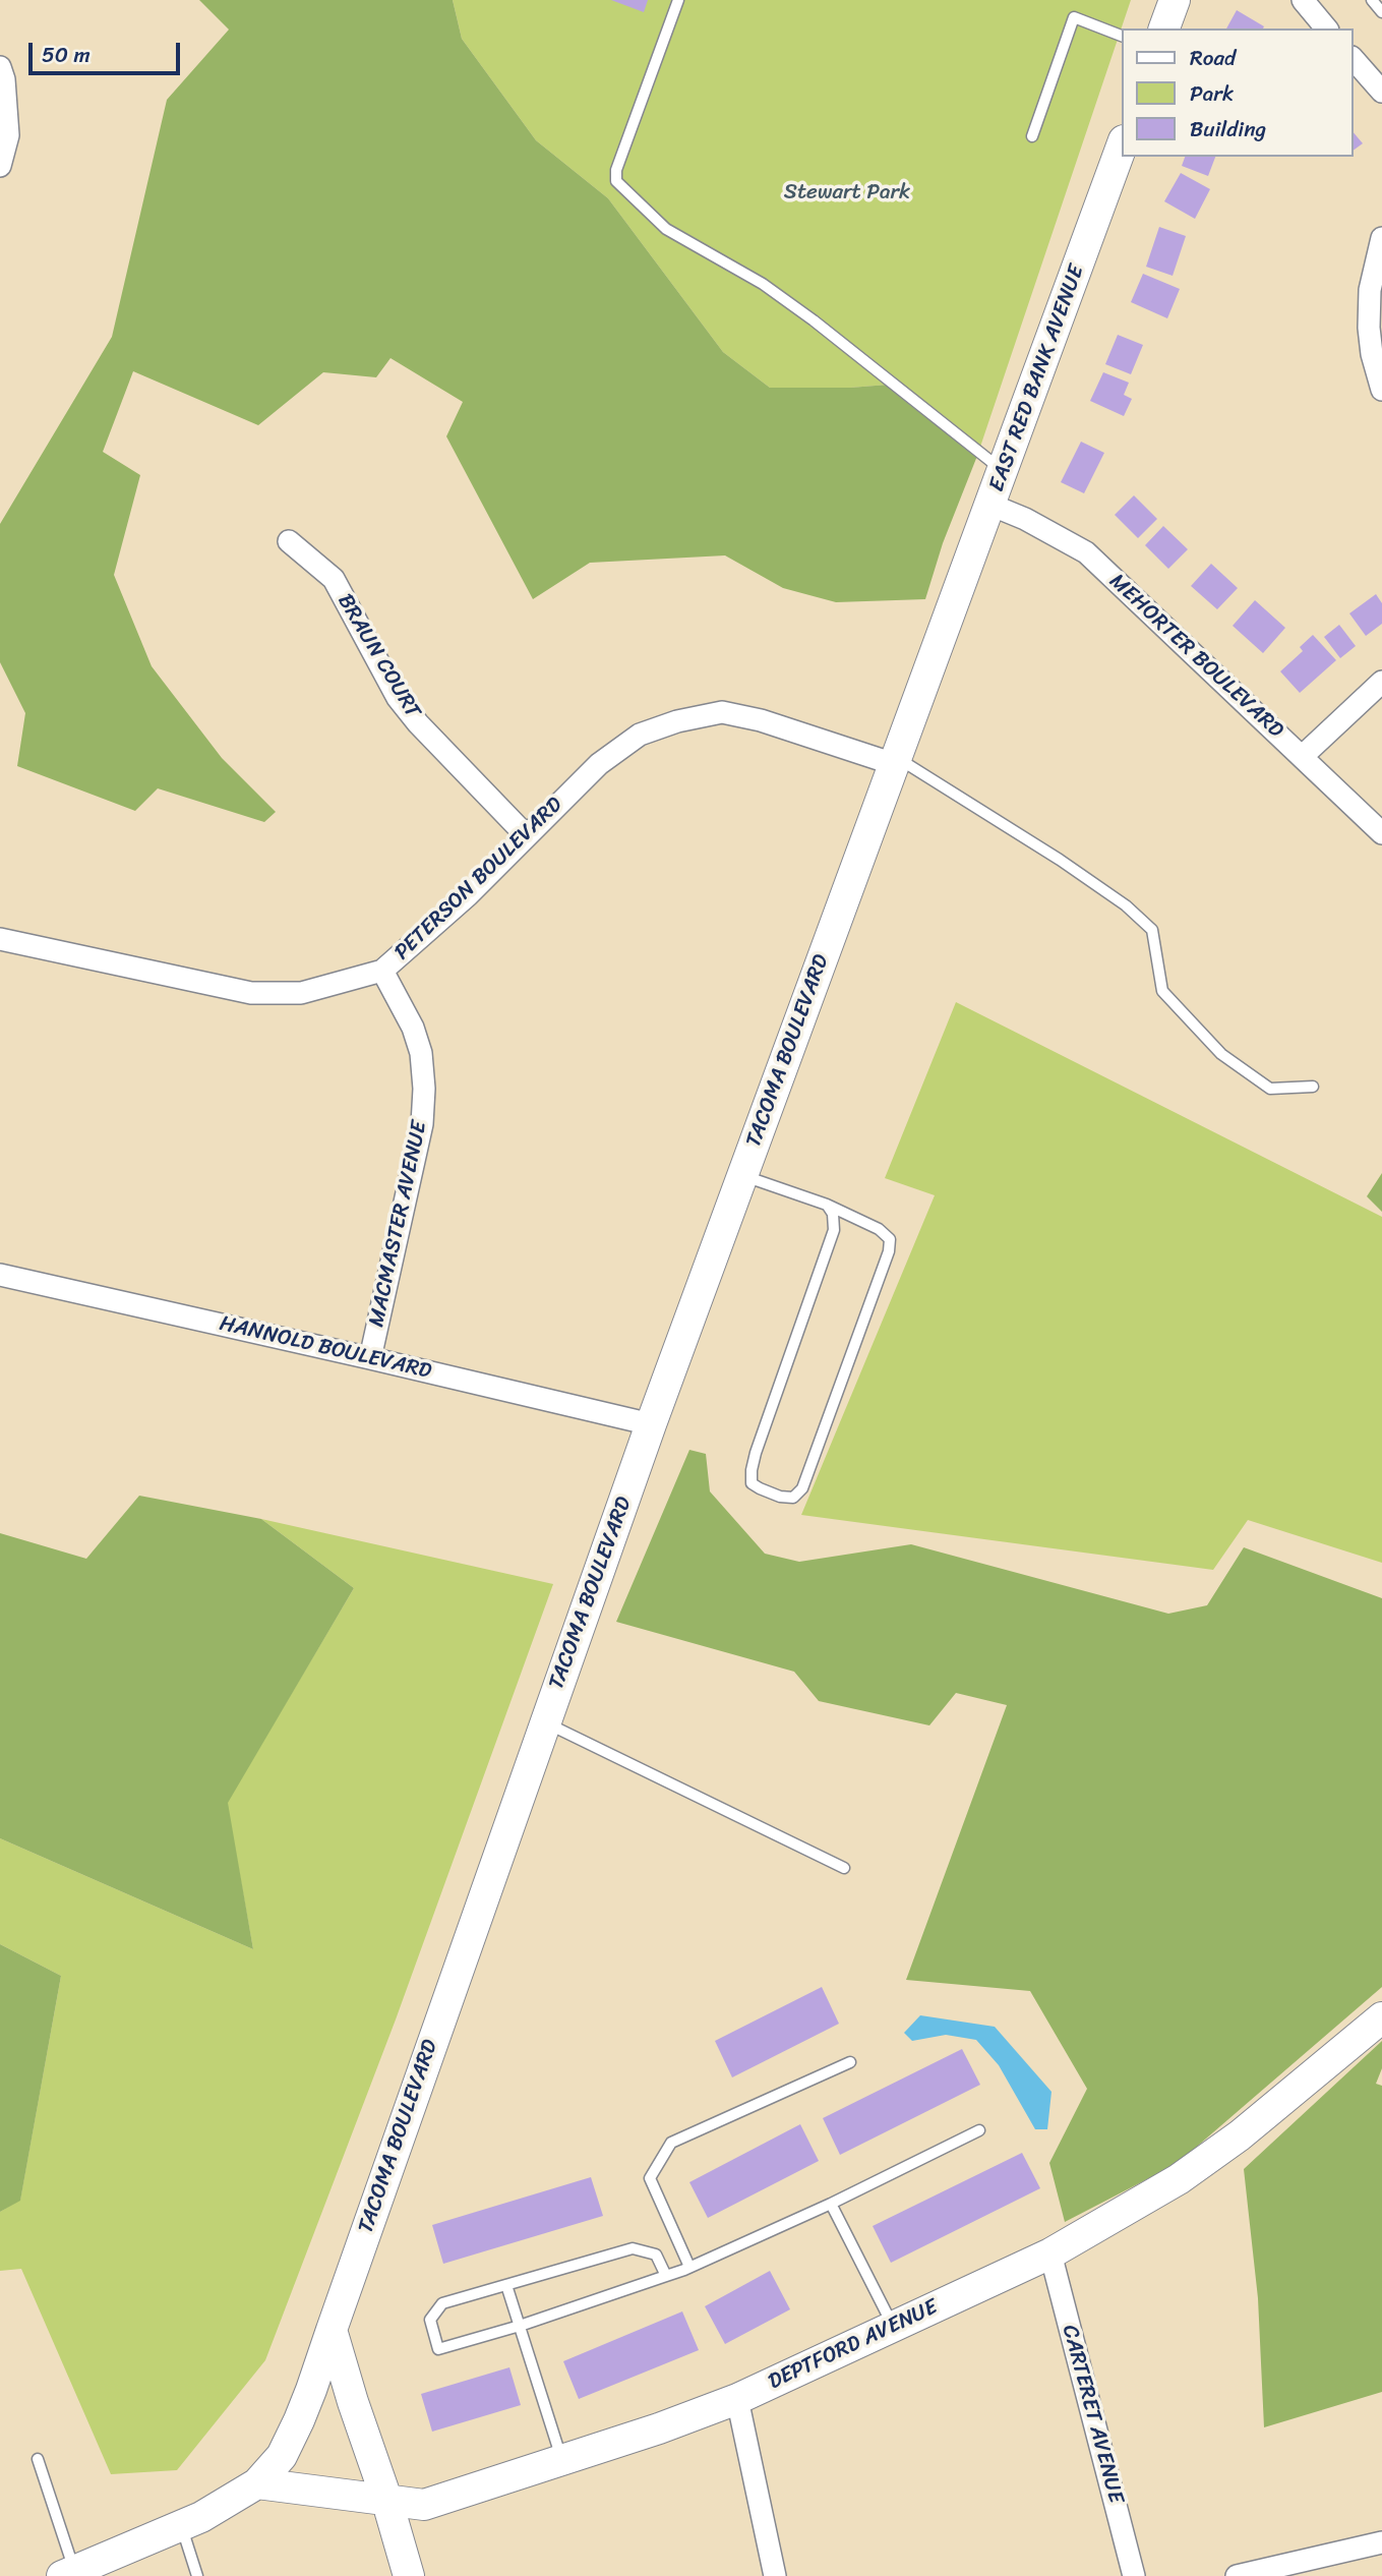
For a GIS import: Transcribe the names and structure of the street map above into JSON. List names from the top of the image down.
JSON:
{
  "streets": {
    "street": [
      "EAST RED BANK AVENUE",
      "BRAUN COURT",
      "MEHORTER BOULEVARD",
      "PETERSON BOULEVARD",
      "TACOMA BOULEVARD",
      "MACMASTER AVENUE",
      "HANNOLD BOULEVARD",
      "DEPTFORD AVENUE",
      "CARTERET AVENUE"
    ]
  },
  "crossings": [
    ["EAST RED BANK AVENUE", "MEHORTER BOULEVARD"],
    ["EAST RED BANK AVENUE", "TACOMA BOULEVARD"],
    ["BRAUN COURT", "PETERSON BOULEVARD"],
    ["PETERSON BOULEVARD", "TACOMA BOULEVARD"],
    ["PETERSON BOULEVARD", "MACMASTER AVENUE"],
    ["TACOMA BOULEVARD", "HANNOLD BOULEVARD"],
    ["MACMASTER AVENUE", "HANNOLD BOULEVARD"],
    ["DEPTFORD AVENUE", "CARTERET AVENUE"]
  ],
  "parks": ["Stewart Park"],
  "legend": ["Road", "Park", "Building"],
  "scale_bar": "50 m"
}
